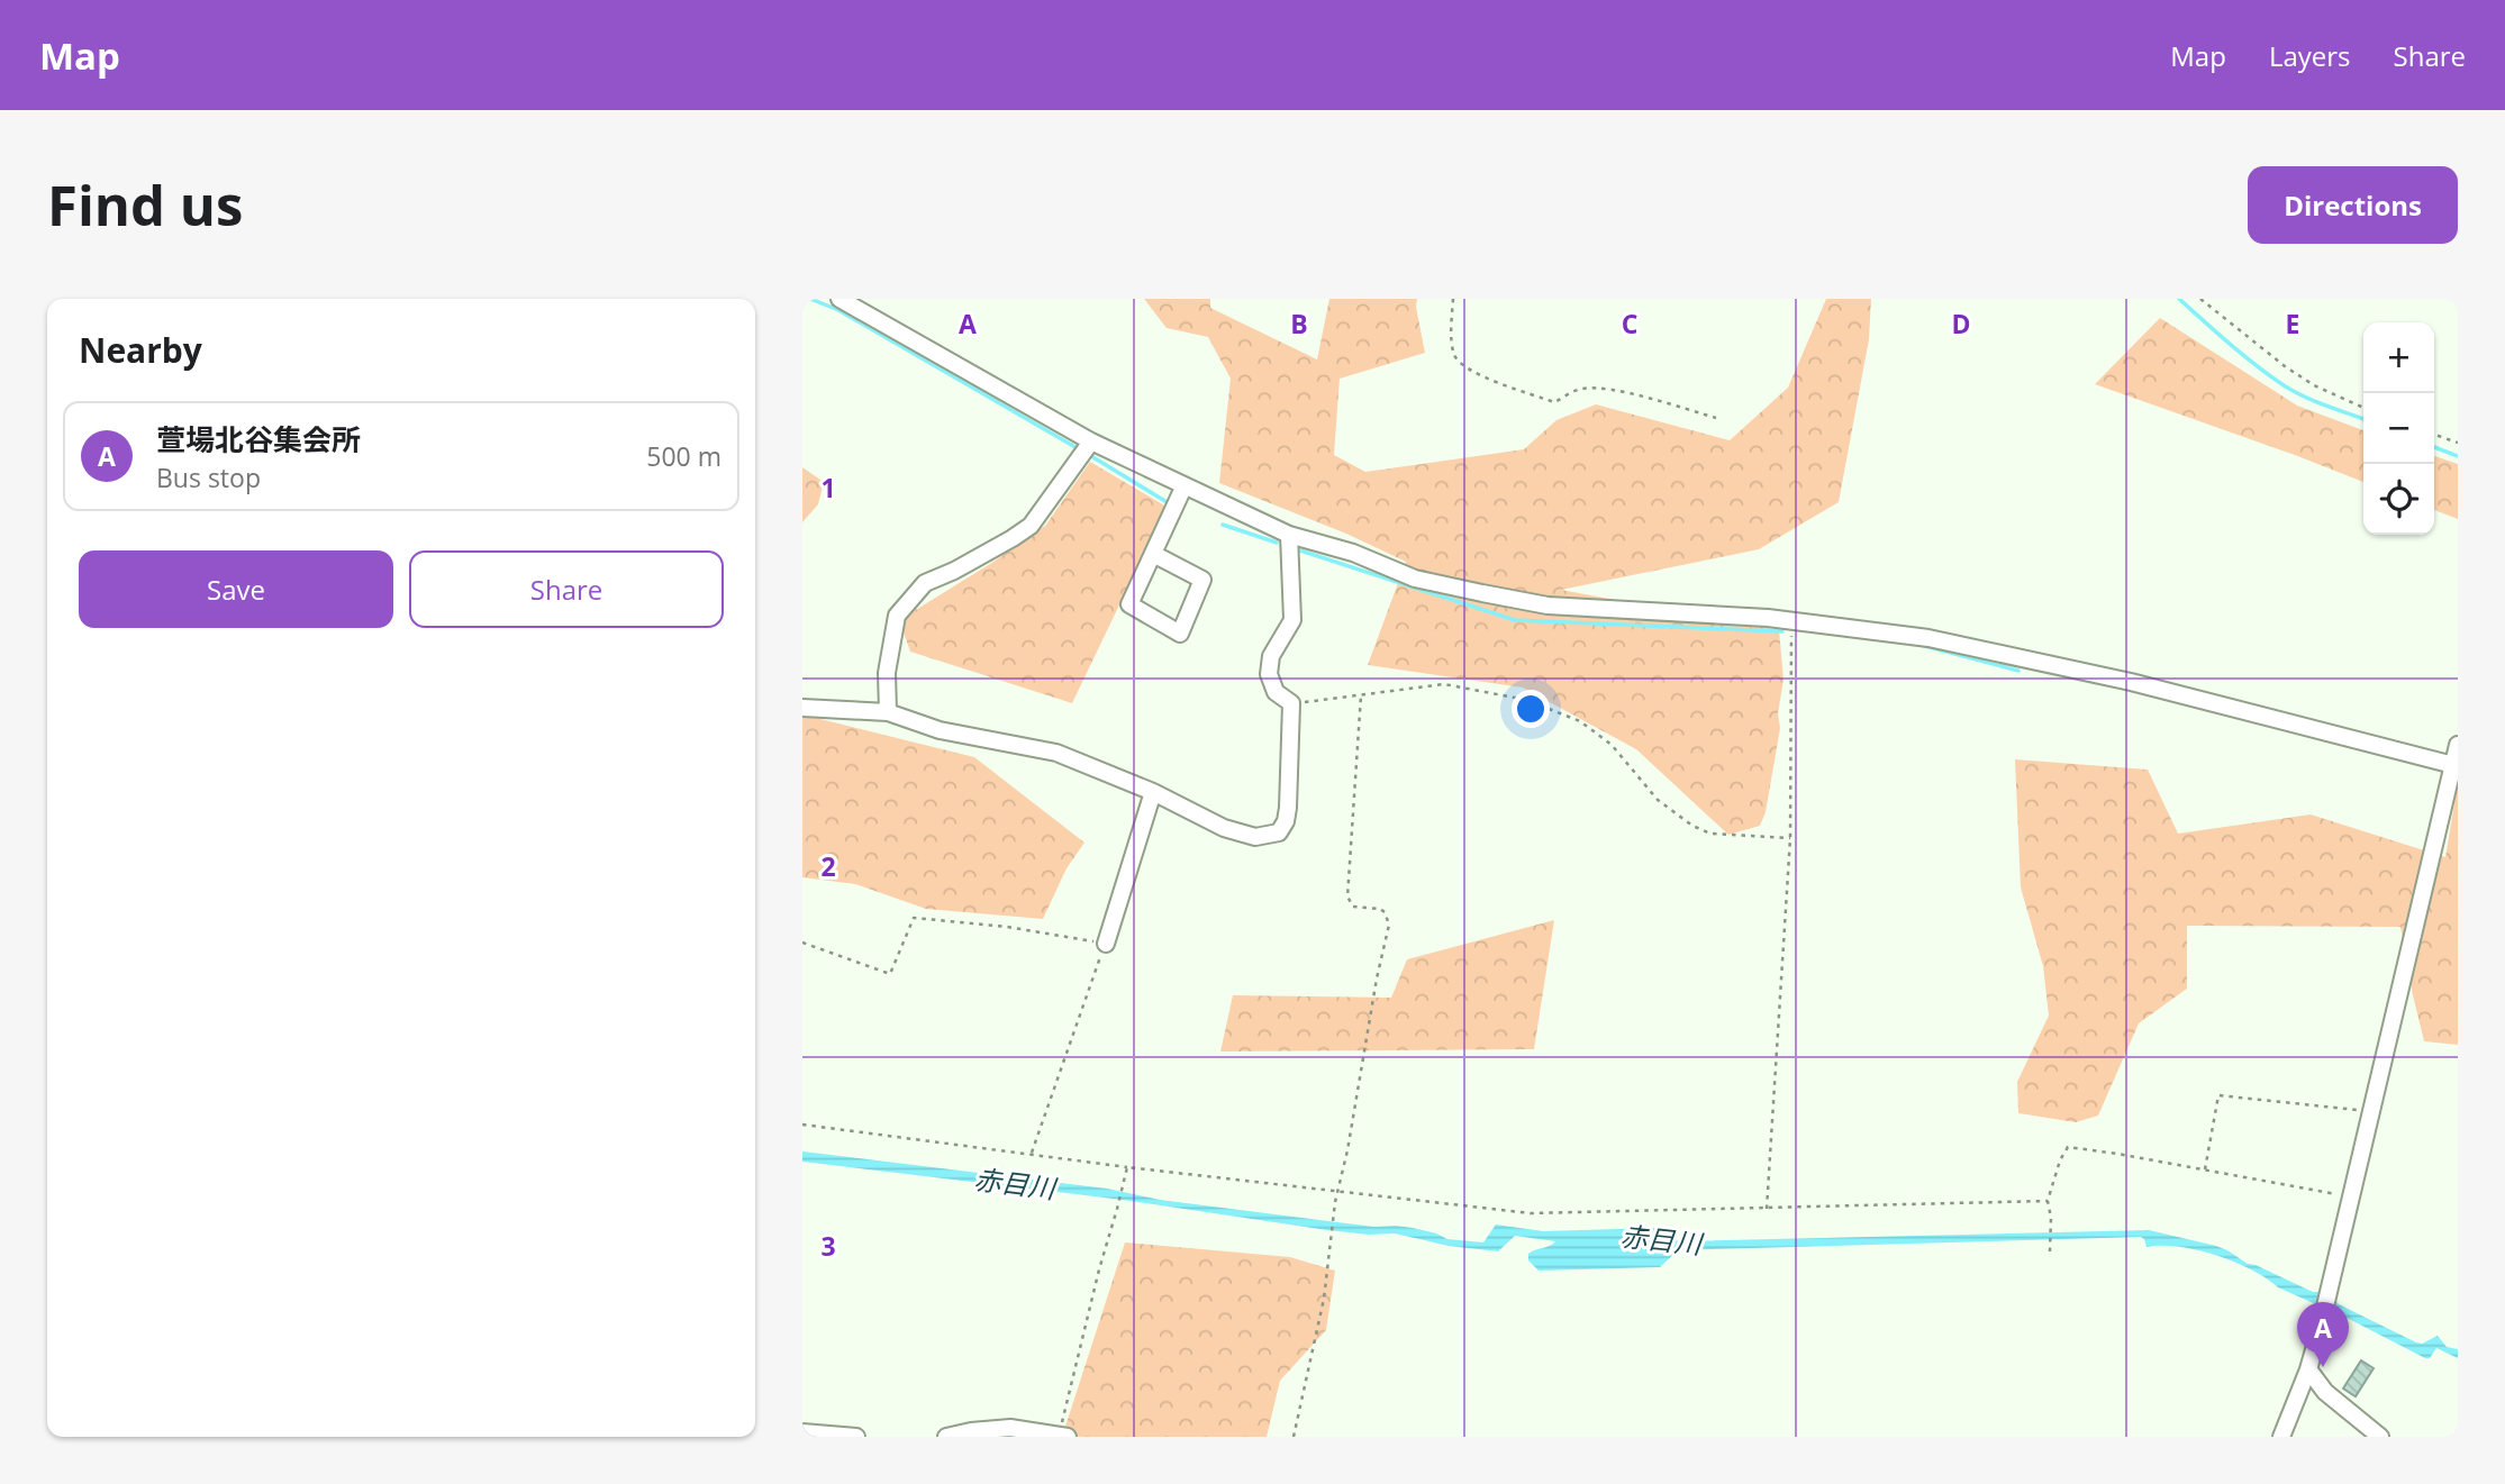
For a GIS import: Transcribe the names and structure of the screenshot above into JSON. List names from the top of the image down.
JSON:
{
  "water": ["赤目川"],
  "page": {
    "header": "Map",
    "nav": ["Map", "Layers", "Share"],
    "buttons": [
      "Directions",
      ["Save", "Share"]
    ],
    "title": "Find us",
    "heading": "Nearby",
    "map_buttons": ["+", "−"],
    "list": [
      {
        "mark": "A",
        "name": "萱場北谷集会所",
        "note": "Bus stop",
        "value": "500 m"
      }
    ],
    "pins": "A"
  },
  "grid": {
    "columns": [
      "A",
      "B",
      "C",
      "D",
      "E"
    ],
    "rows": ["1", "2", "3"]
  }
}
